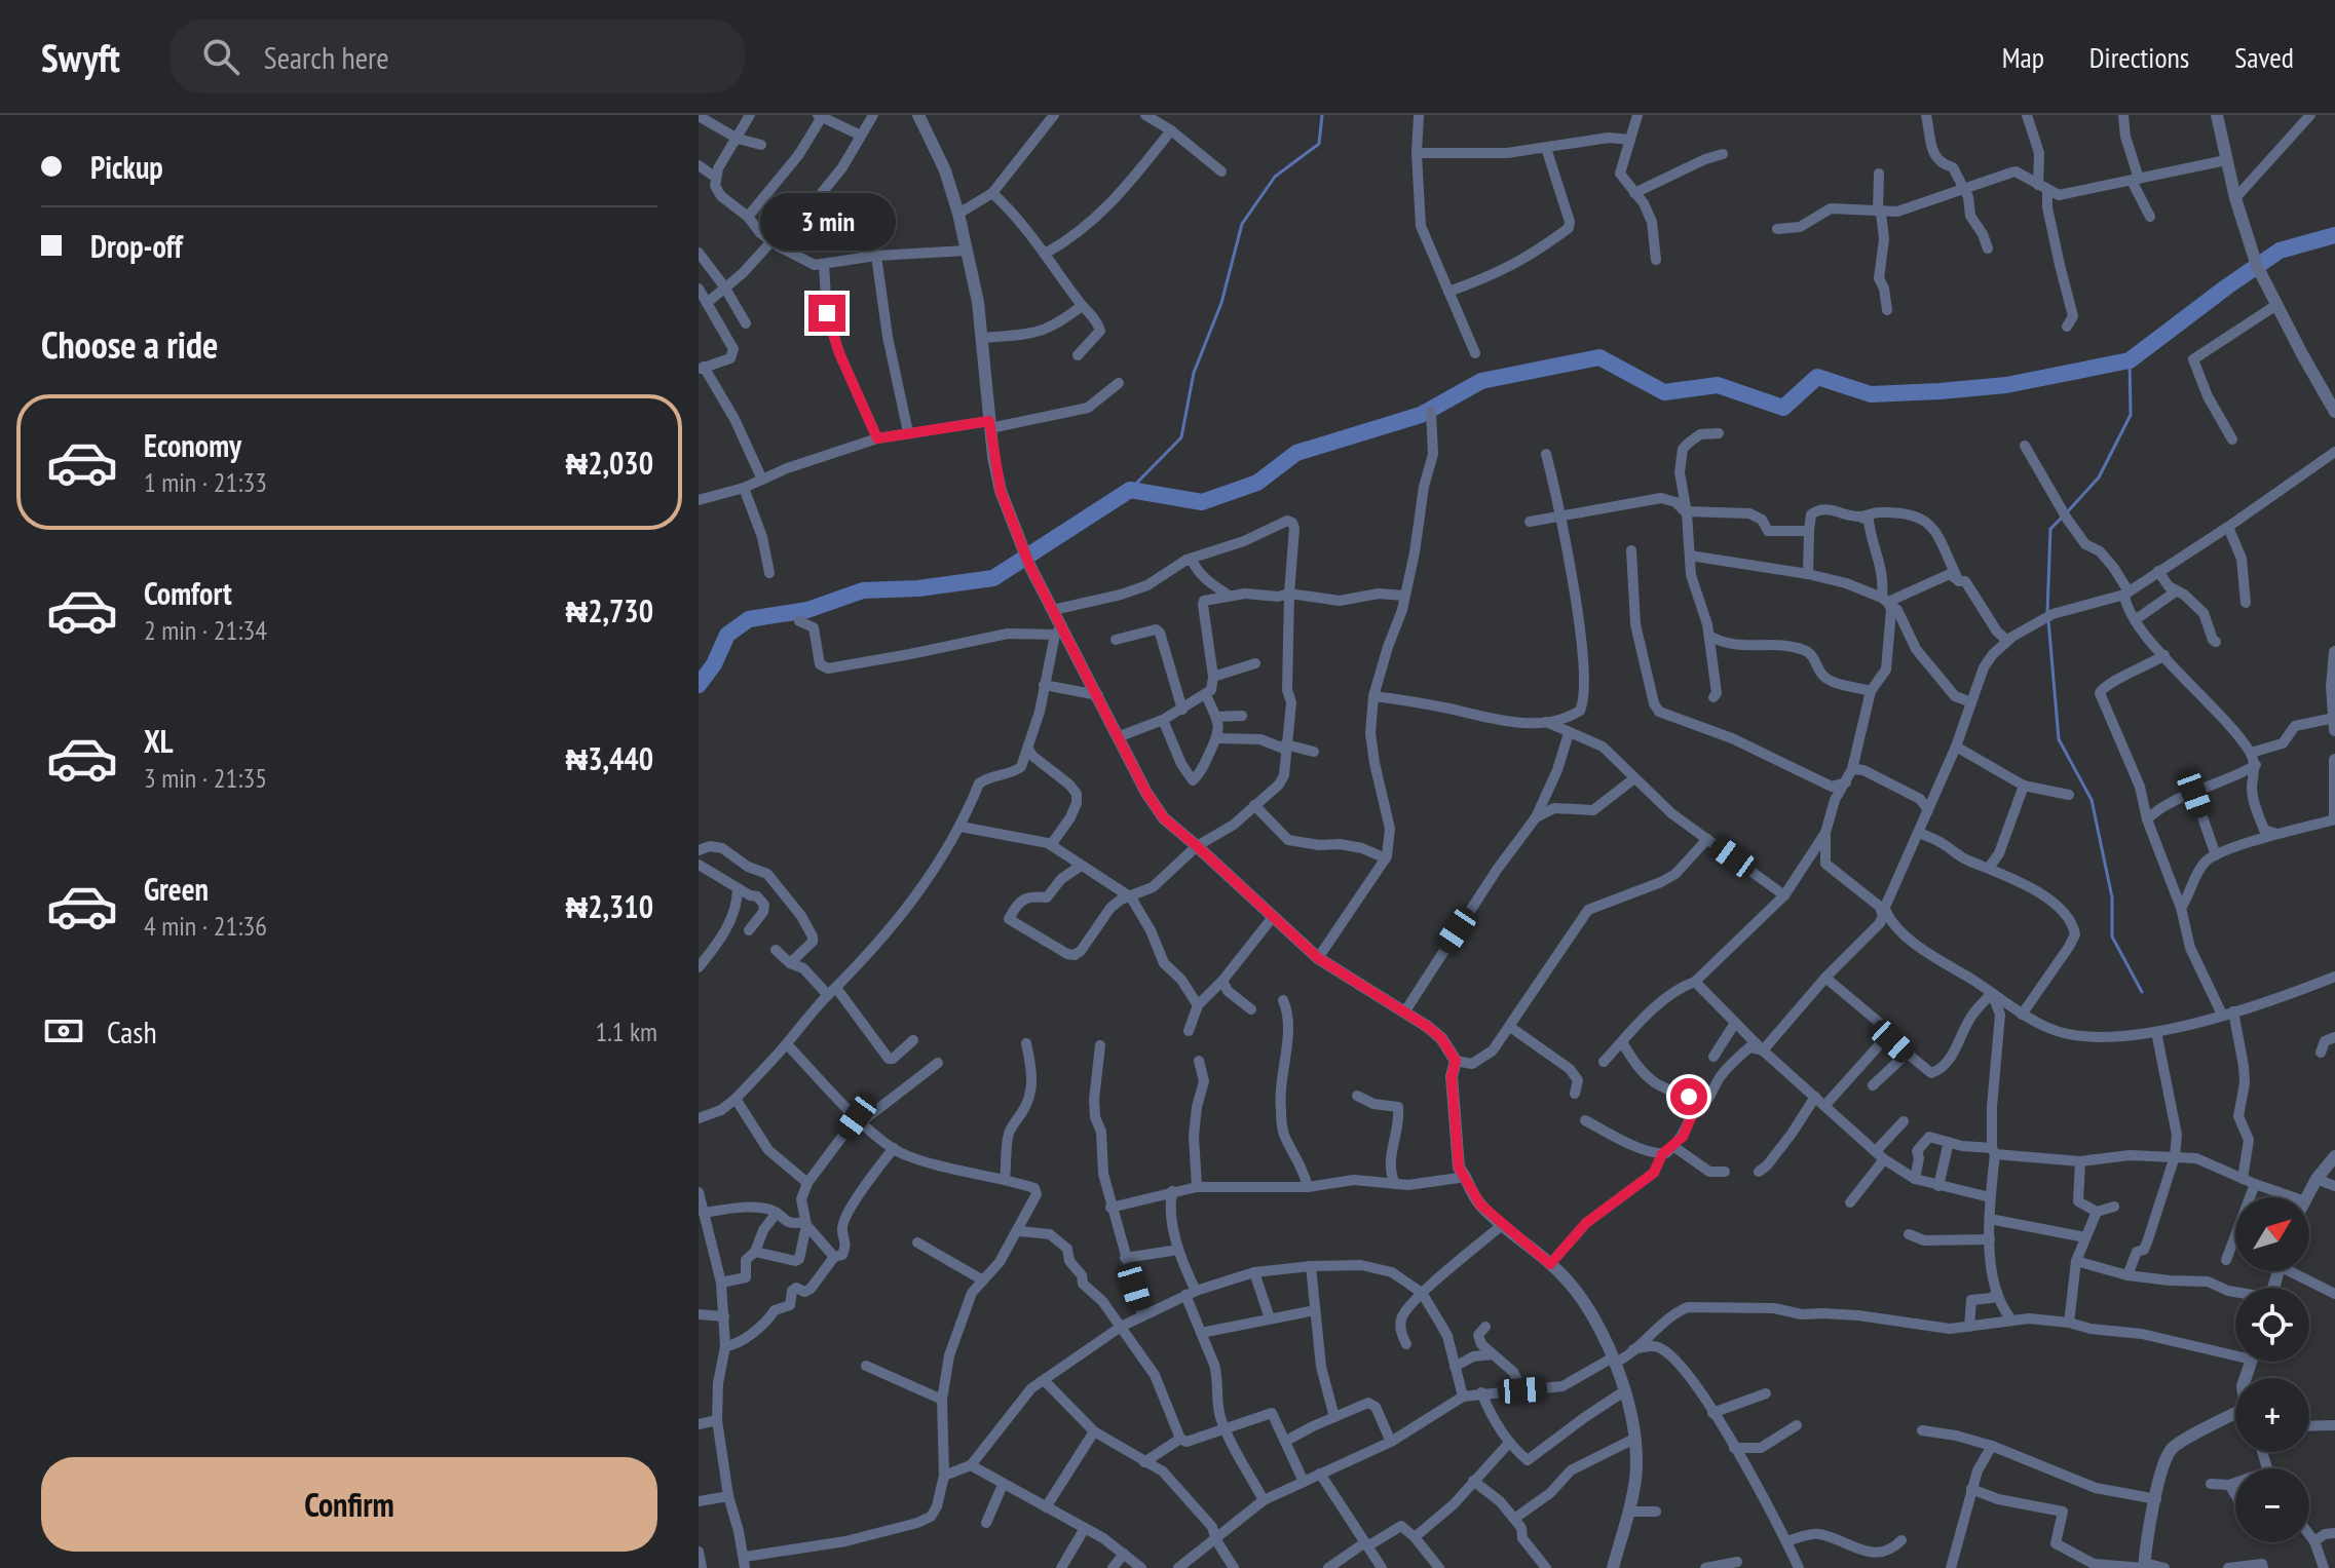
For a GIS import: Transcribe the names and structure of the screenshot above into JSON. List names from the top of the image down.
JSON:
{
  "north": "top right",
  "page": {
    "header": "Swyft",
    "search": "Search here",
    "nav": ["Map", "Directions", "Saved"],
    "banner": ["Pickup", "Drop-off"],
    "bubble": "3 min",
    "heading": "Choose a ride",
    "list": [
      {
        "name": "Economy",
        "note": "1 min · 21:33",
        "value": "₦2,030"
      },
      {
        "name": "Comfort",
        "note": "2 min · 21:34",
        "value": "₦2,730"
      },
      {
        "name": "XL",
        "note": "3 min · 21:35",
        "value": "₦3,440"
      },
      {
        "name": "Green",
        "note": "4 min · 21:36",
        "value": "₦2,310"
      }
    ],
    "pay": ["Cash", "1.1 km"],
    "map_buttons": ["+", "−"],
    "buttons": "Confirm"
  }
}
